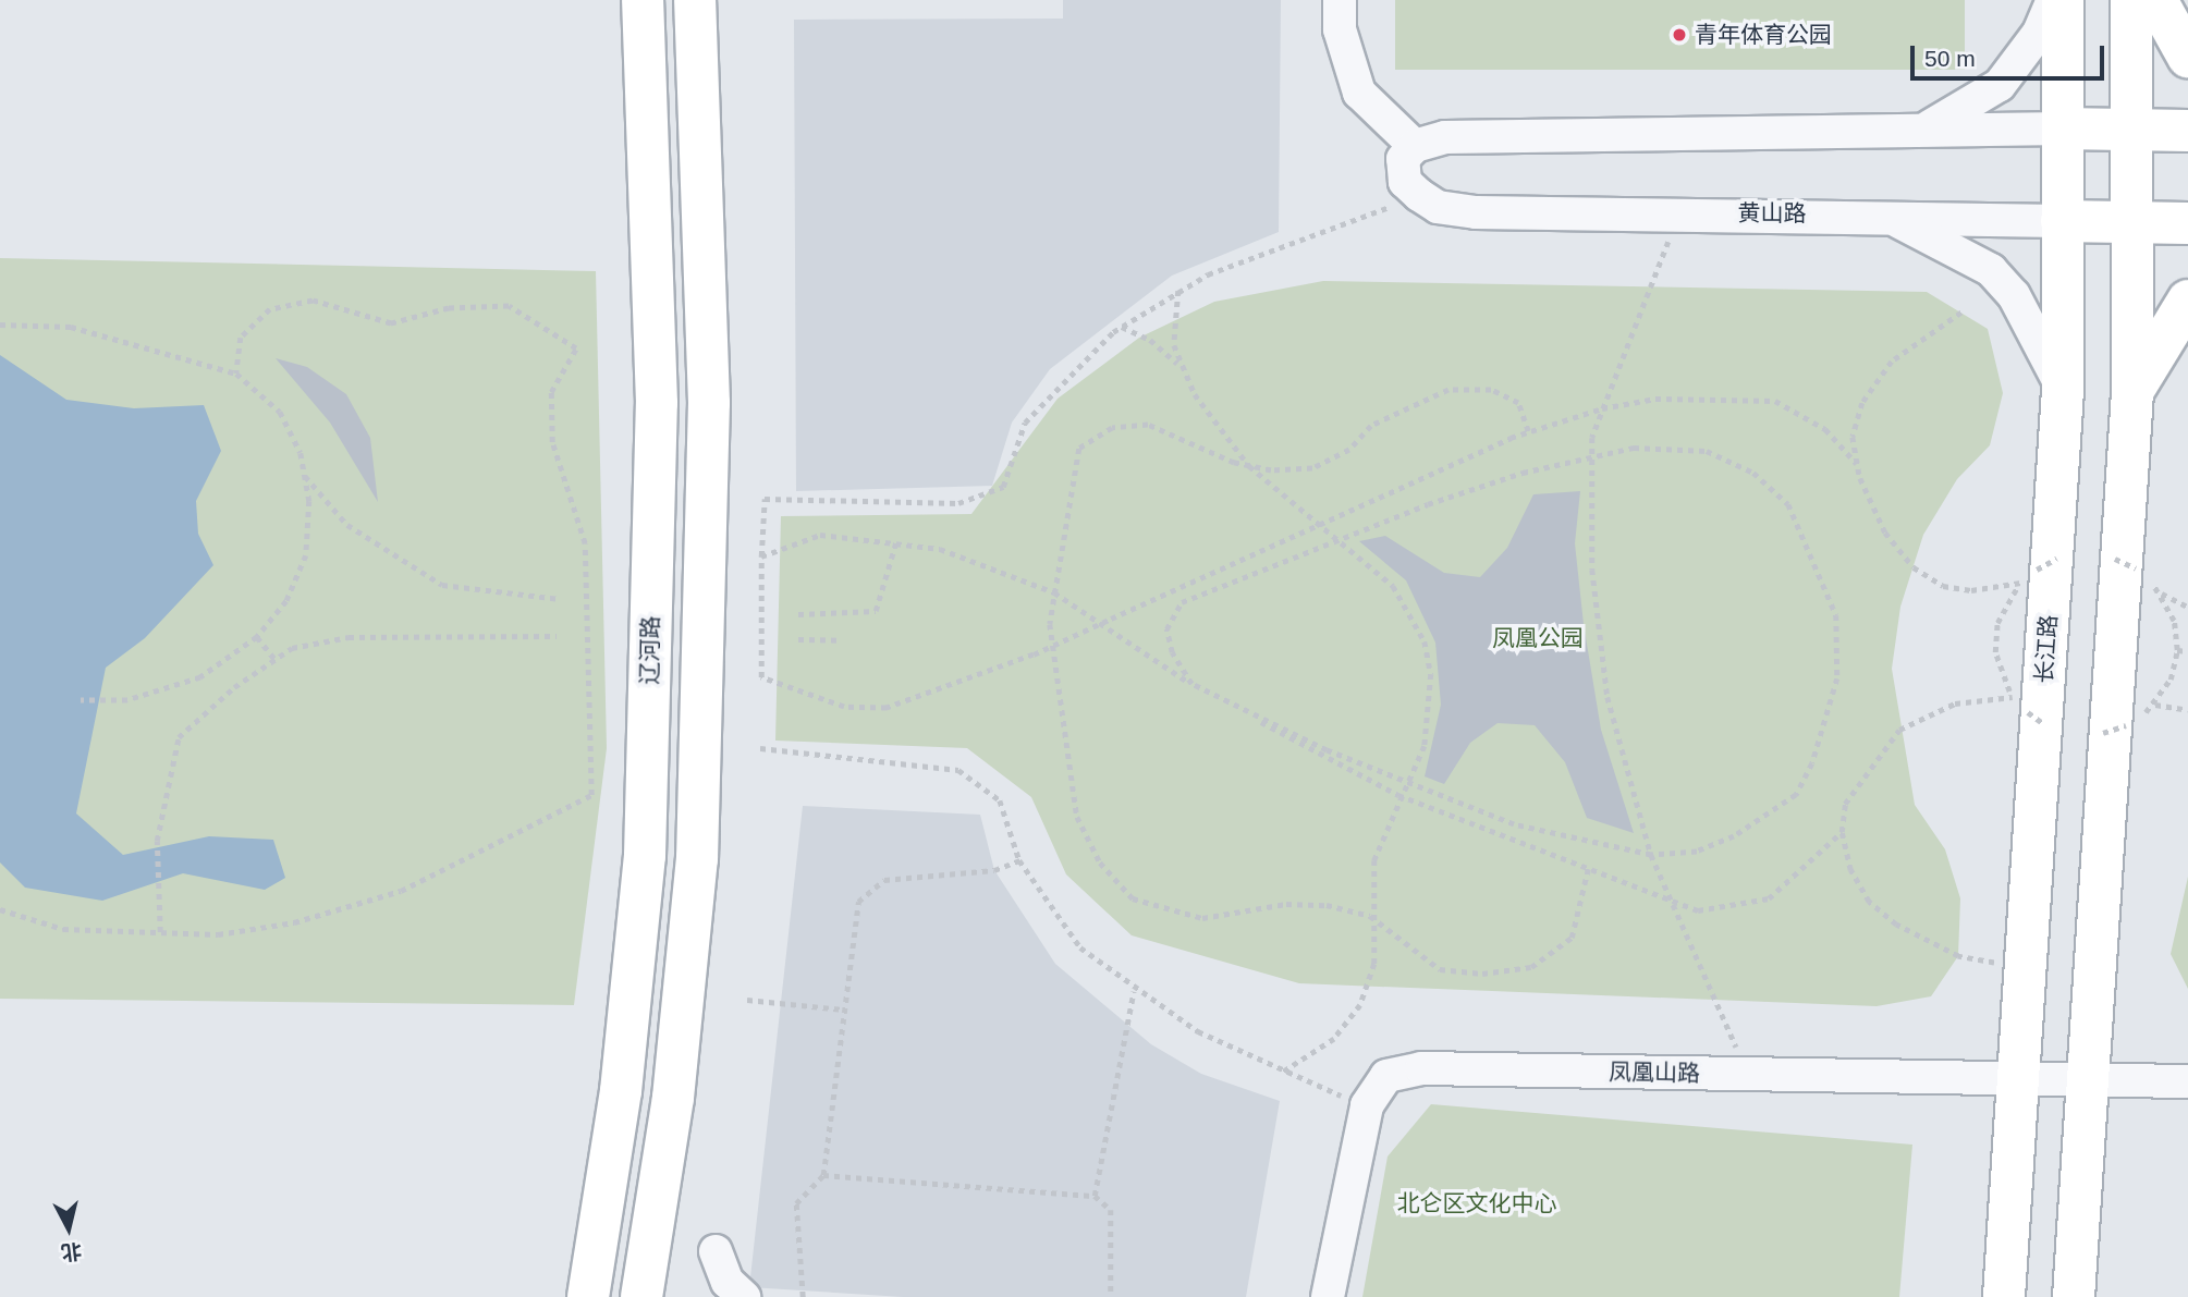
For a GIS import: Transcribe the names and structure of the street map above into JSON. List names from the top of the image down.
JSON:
{
  "streets": {
    "main road": ["黄山路", "长江路", "辽河路"],
    "street": ["凤凰山路"]
  },
  "crossings": [
    ["黄山路", "长江路"],
    ["长江路", "凤凰山路"]
  ],
  "parks": ["凤凰公园", "北仑区文化中心"],
  "places": ["青年体育公园"],
  "scale_bar": "50 m",
  "north": "bottom"
}
